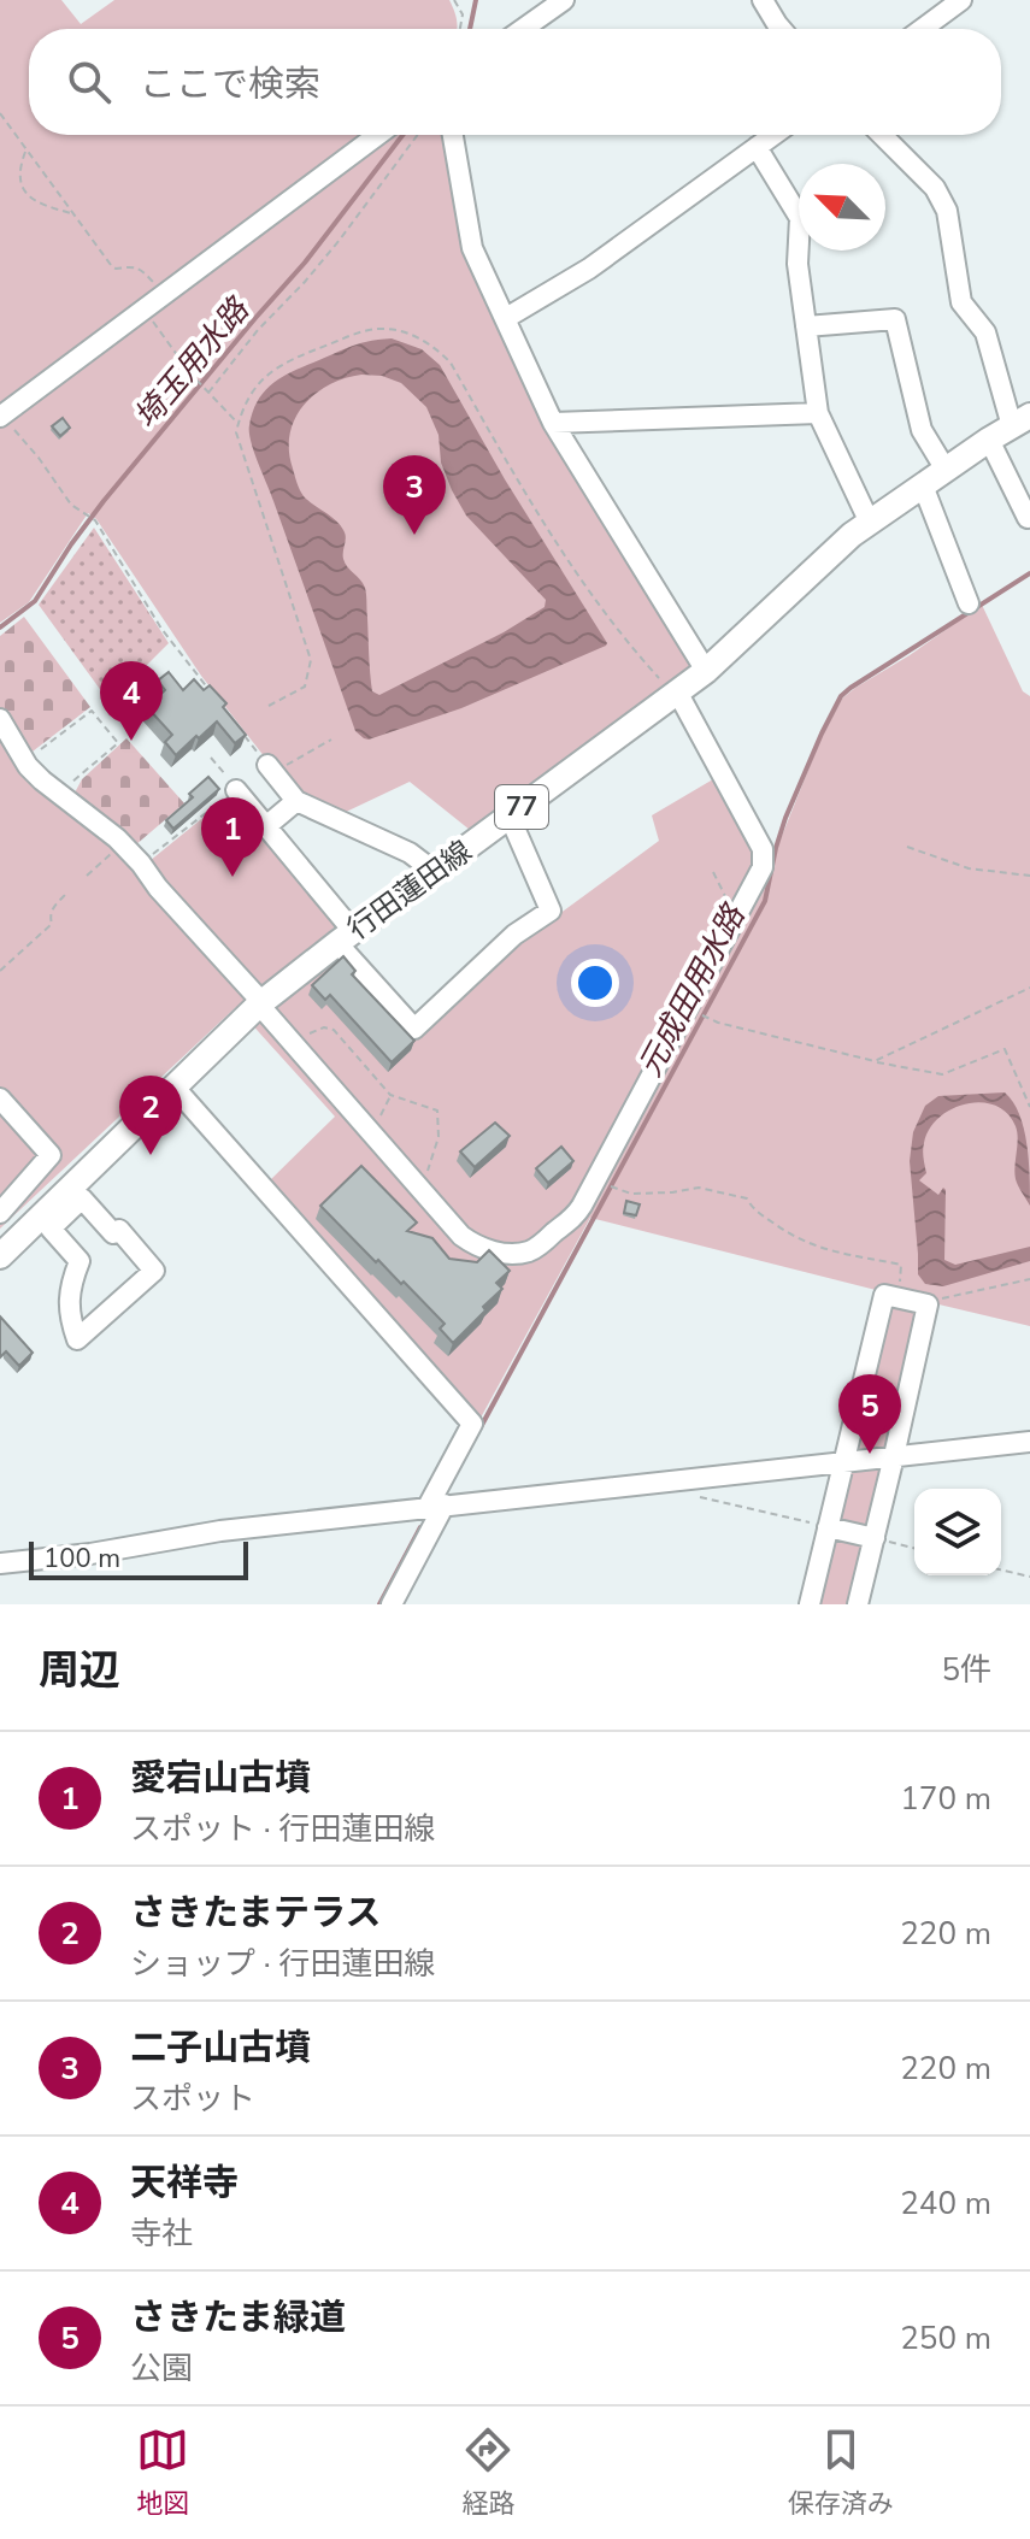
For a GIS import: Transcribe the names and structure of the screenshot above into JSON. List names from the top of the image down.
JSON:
{
  "streets": {
    "main road": ["77", "行田蓮田線"]
  },
  "water": ["埼玉用水路", "元成田用水路"],
  "scale_bar": "100 m",
  "north": "top left",
  "page": {
    "search": "ここで検索",
    "pins": [
      "3",
      "4",
      "1",
      "2",
      "5"
    ],
    "scale": "100 m",
    "heading": ["周辺", "5件"],
    "list": [
      {
        "mark": "1",
        "name": "愛宕山古墳",
        "note": "スポット · 行田蓮田線",
        "value": "170 m"
      },
      {
        "mark": "2",
        "name": "さきたまテラス",
        "note": "ショップ · 行田蓮田線",
        "value": "220 m"
      },
      {
        "mark": "3",
        "name": "二子山古墳",
        "note": "スポット",
        "value": "220 m"
      },
      {
        "mark": "4",
        "name": "天祥寺",
        "note": "寺社",
        "value": "240 m"
      },
      {
        "mark": "5",
        "name": "さきたま緑道",
        "note": "公園",
        "value": "250 m"
      }
    ],
    "nav": ["地図", "経路", "保存済み"]
  }
}
